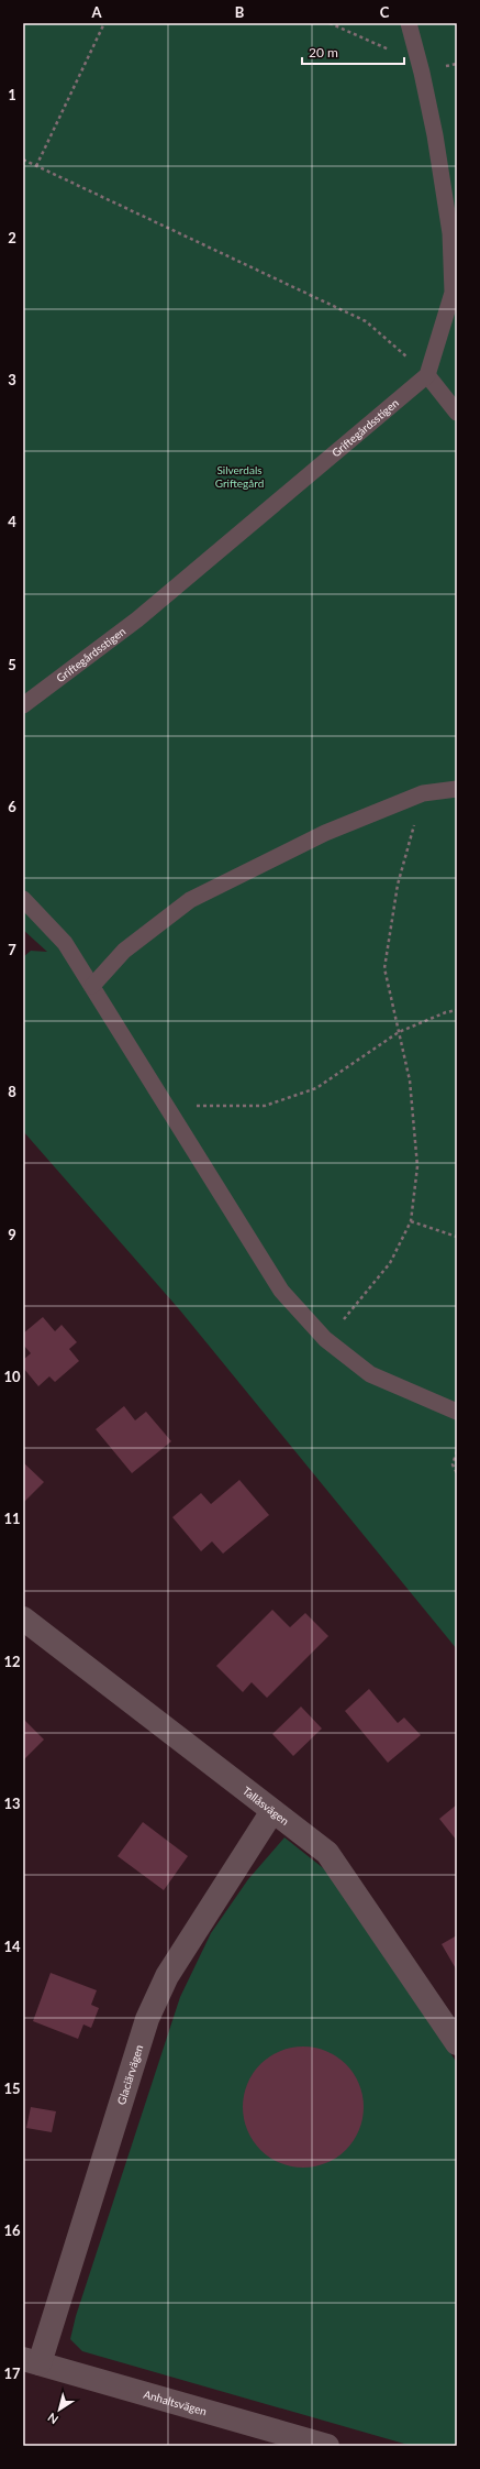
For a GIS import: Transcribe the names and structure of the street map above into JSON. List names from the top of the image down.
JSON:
{
  "streets": {
    "street": ["Tallåsvägen", "Glaciärvägen", "Anhaltsvägen"],
    "lane": ["Griftegårdsstigen"]
  },
  "crossings": [
    ["Tallåsvägen", "Glaciärvägen"],
    ["Glaciärvägen", "Anhaltsvägen"]
  ],
  "parks": ["Silverdals Griftegård"],
  "scale_bar": "20 m",
  "north": "bottom left",
  "grid": {
    "columns": ["A", "B", "C"],
    "rows": [
      "1",
      "2",
      "3",
      "4",
      "5",
      "6",
      "7",
      "8",
      "9",
      "10",
      "11",
      "12",
      "13",
      "14",
      "15",
      "16",
      "17"
    ]
  }
}
